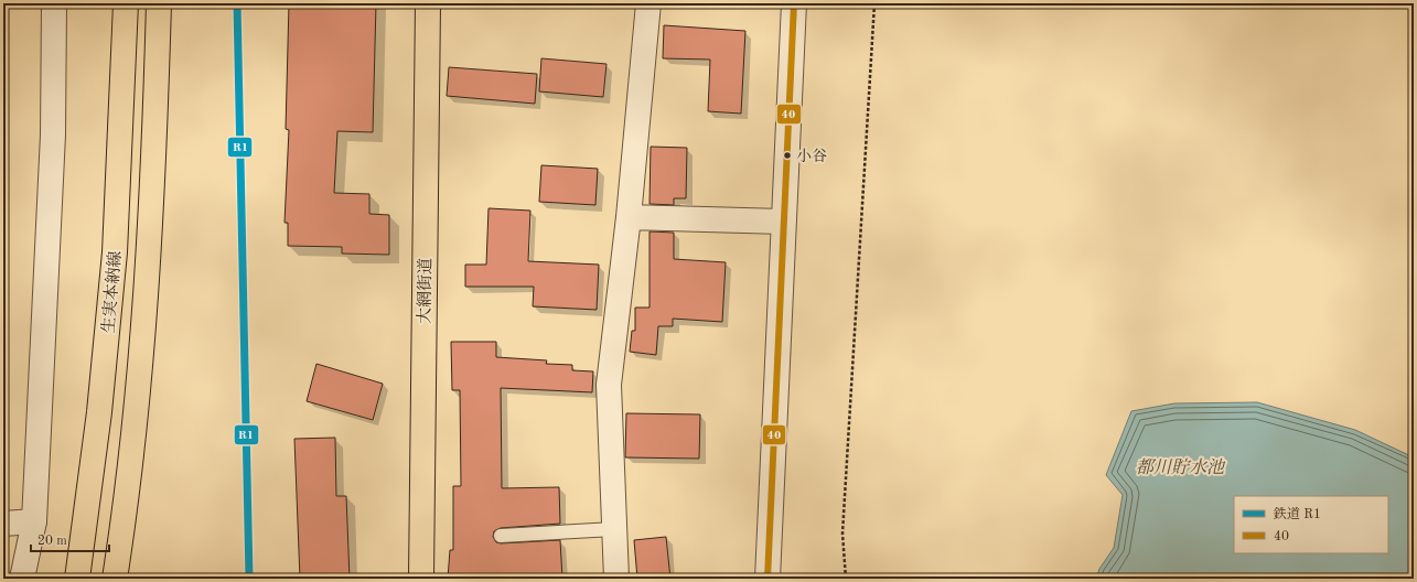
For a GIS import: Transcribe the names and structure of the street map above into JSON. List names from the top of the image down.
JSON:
{
  "streets": {
    "main road": ["大網街道", "生実本納線"]
  },
  "water": ["都川貯水池"],
  "places": ["小谷"],
  "lines": ["rail line R1", "transit line 40"],
  "legend": ["鉄道 R1", "40"],
  "scale_bar": "20 m"
}
